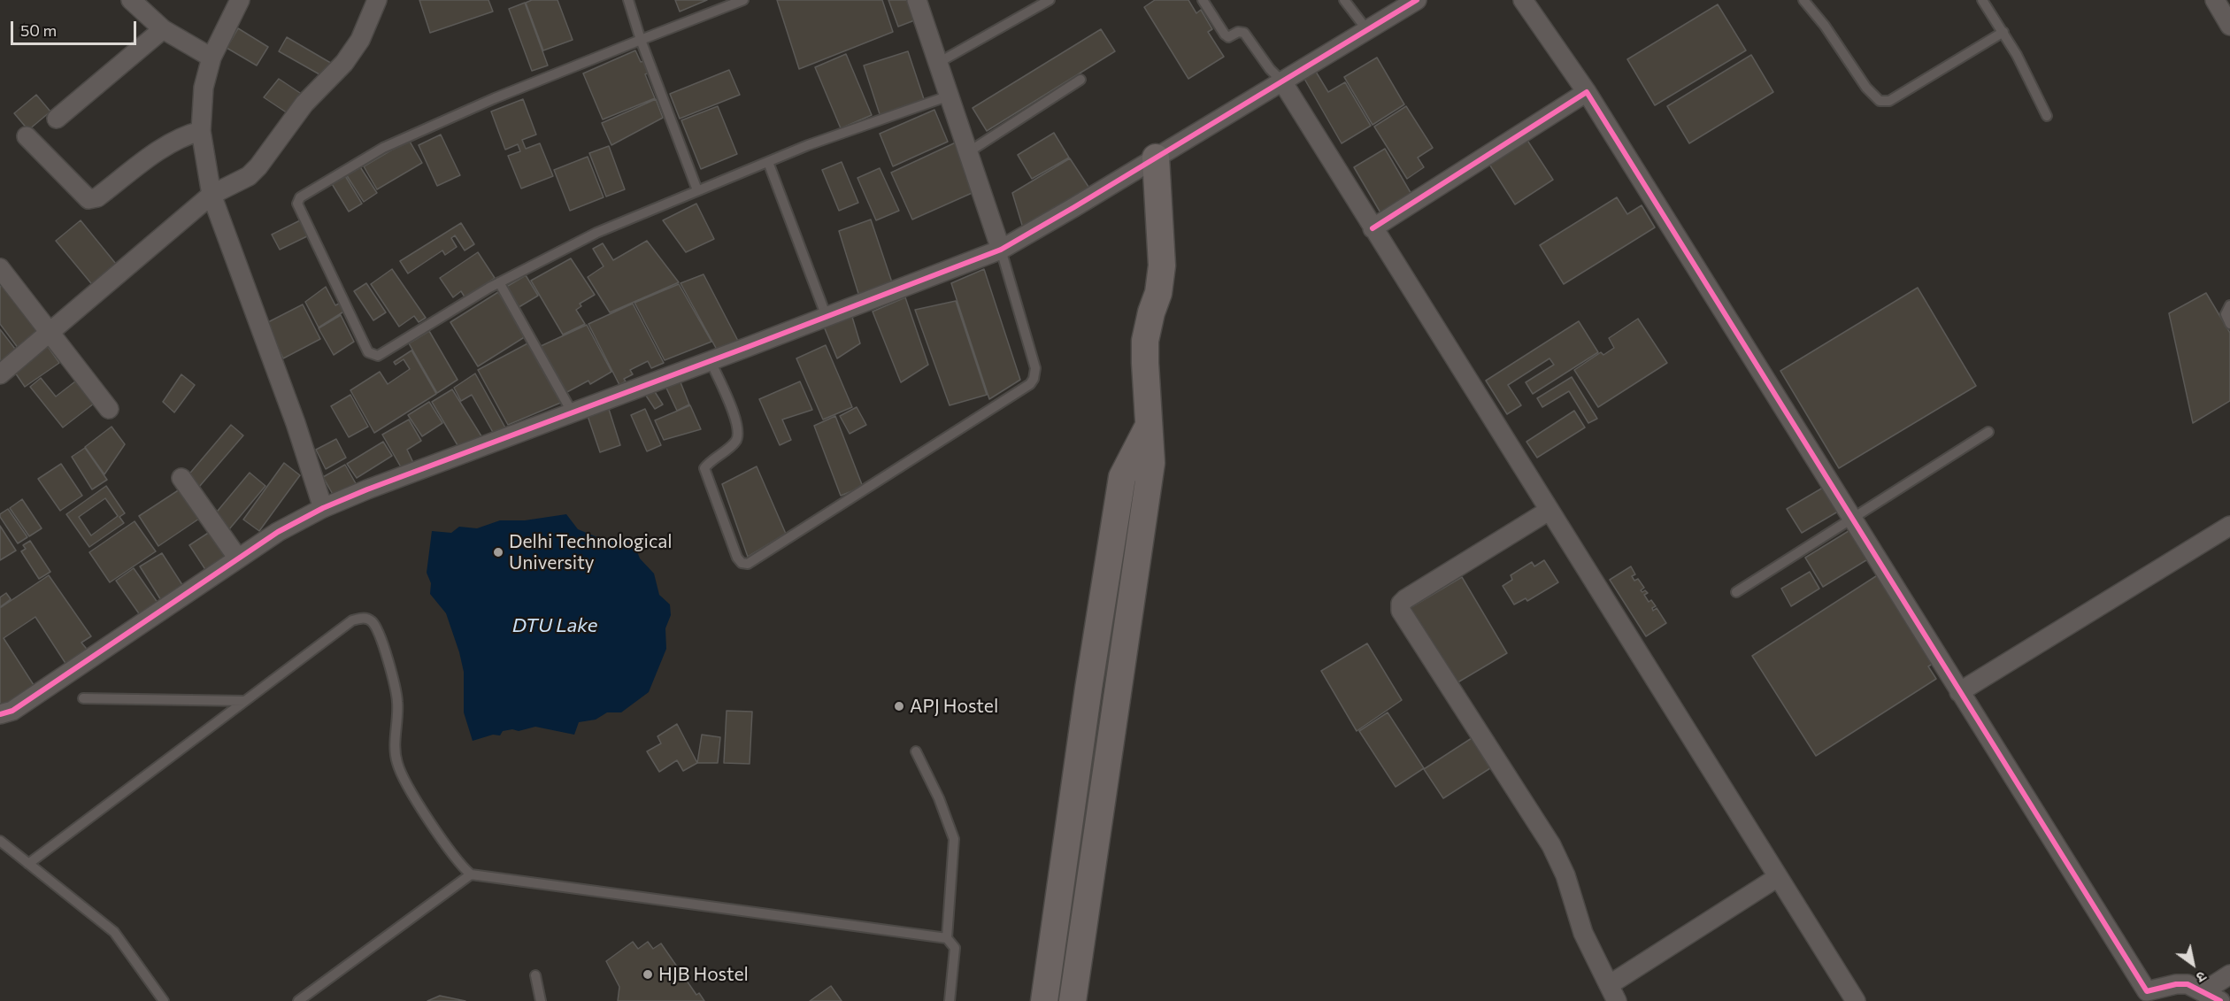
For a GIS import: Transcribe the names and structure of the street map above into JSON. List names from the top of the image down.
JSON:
{
  "water": ["DTU Lake"],
  "places": ["Delhi Technological University", "APJ Hostel", "HJB Hostel"],
  "scale_bar": "50 m",
  "north": "bottom right"
}
